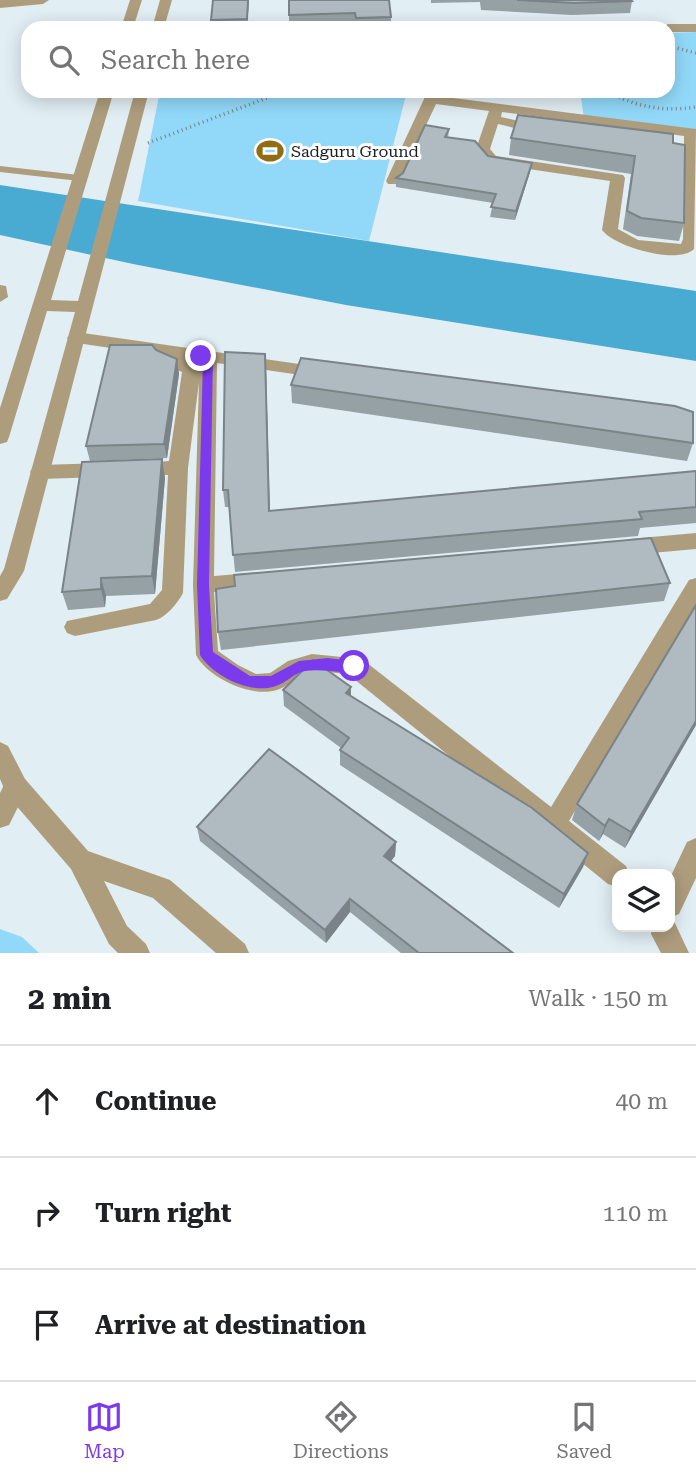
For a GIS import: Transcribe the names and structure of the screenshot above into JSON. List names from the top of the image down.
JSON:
{
  "places": {
    "sports": ["Sadguru Ground"]
  },
  "page": {
    "search": "Search here",
    "heading": ["2 min", "Walk · 150 m"],
    "list": [
      ["Continue", "40 m"],
      ["Turn right", "110 m"],
      "Arrive at destination"
    ],
    "nav": ["Map", "Directions", "Saved"]
  }
}
